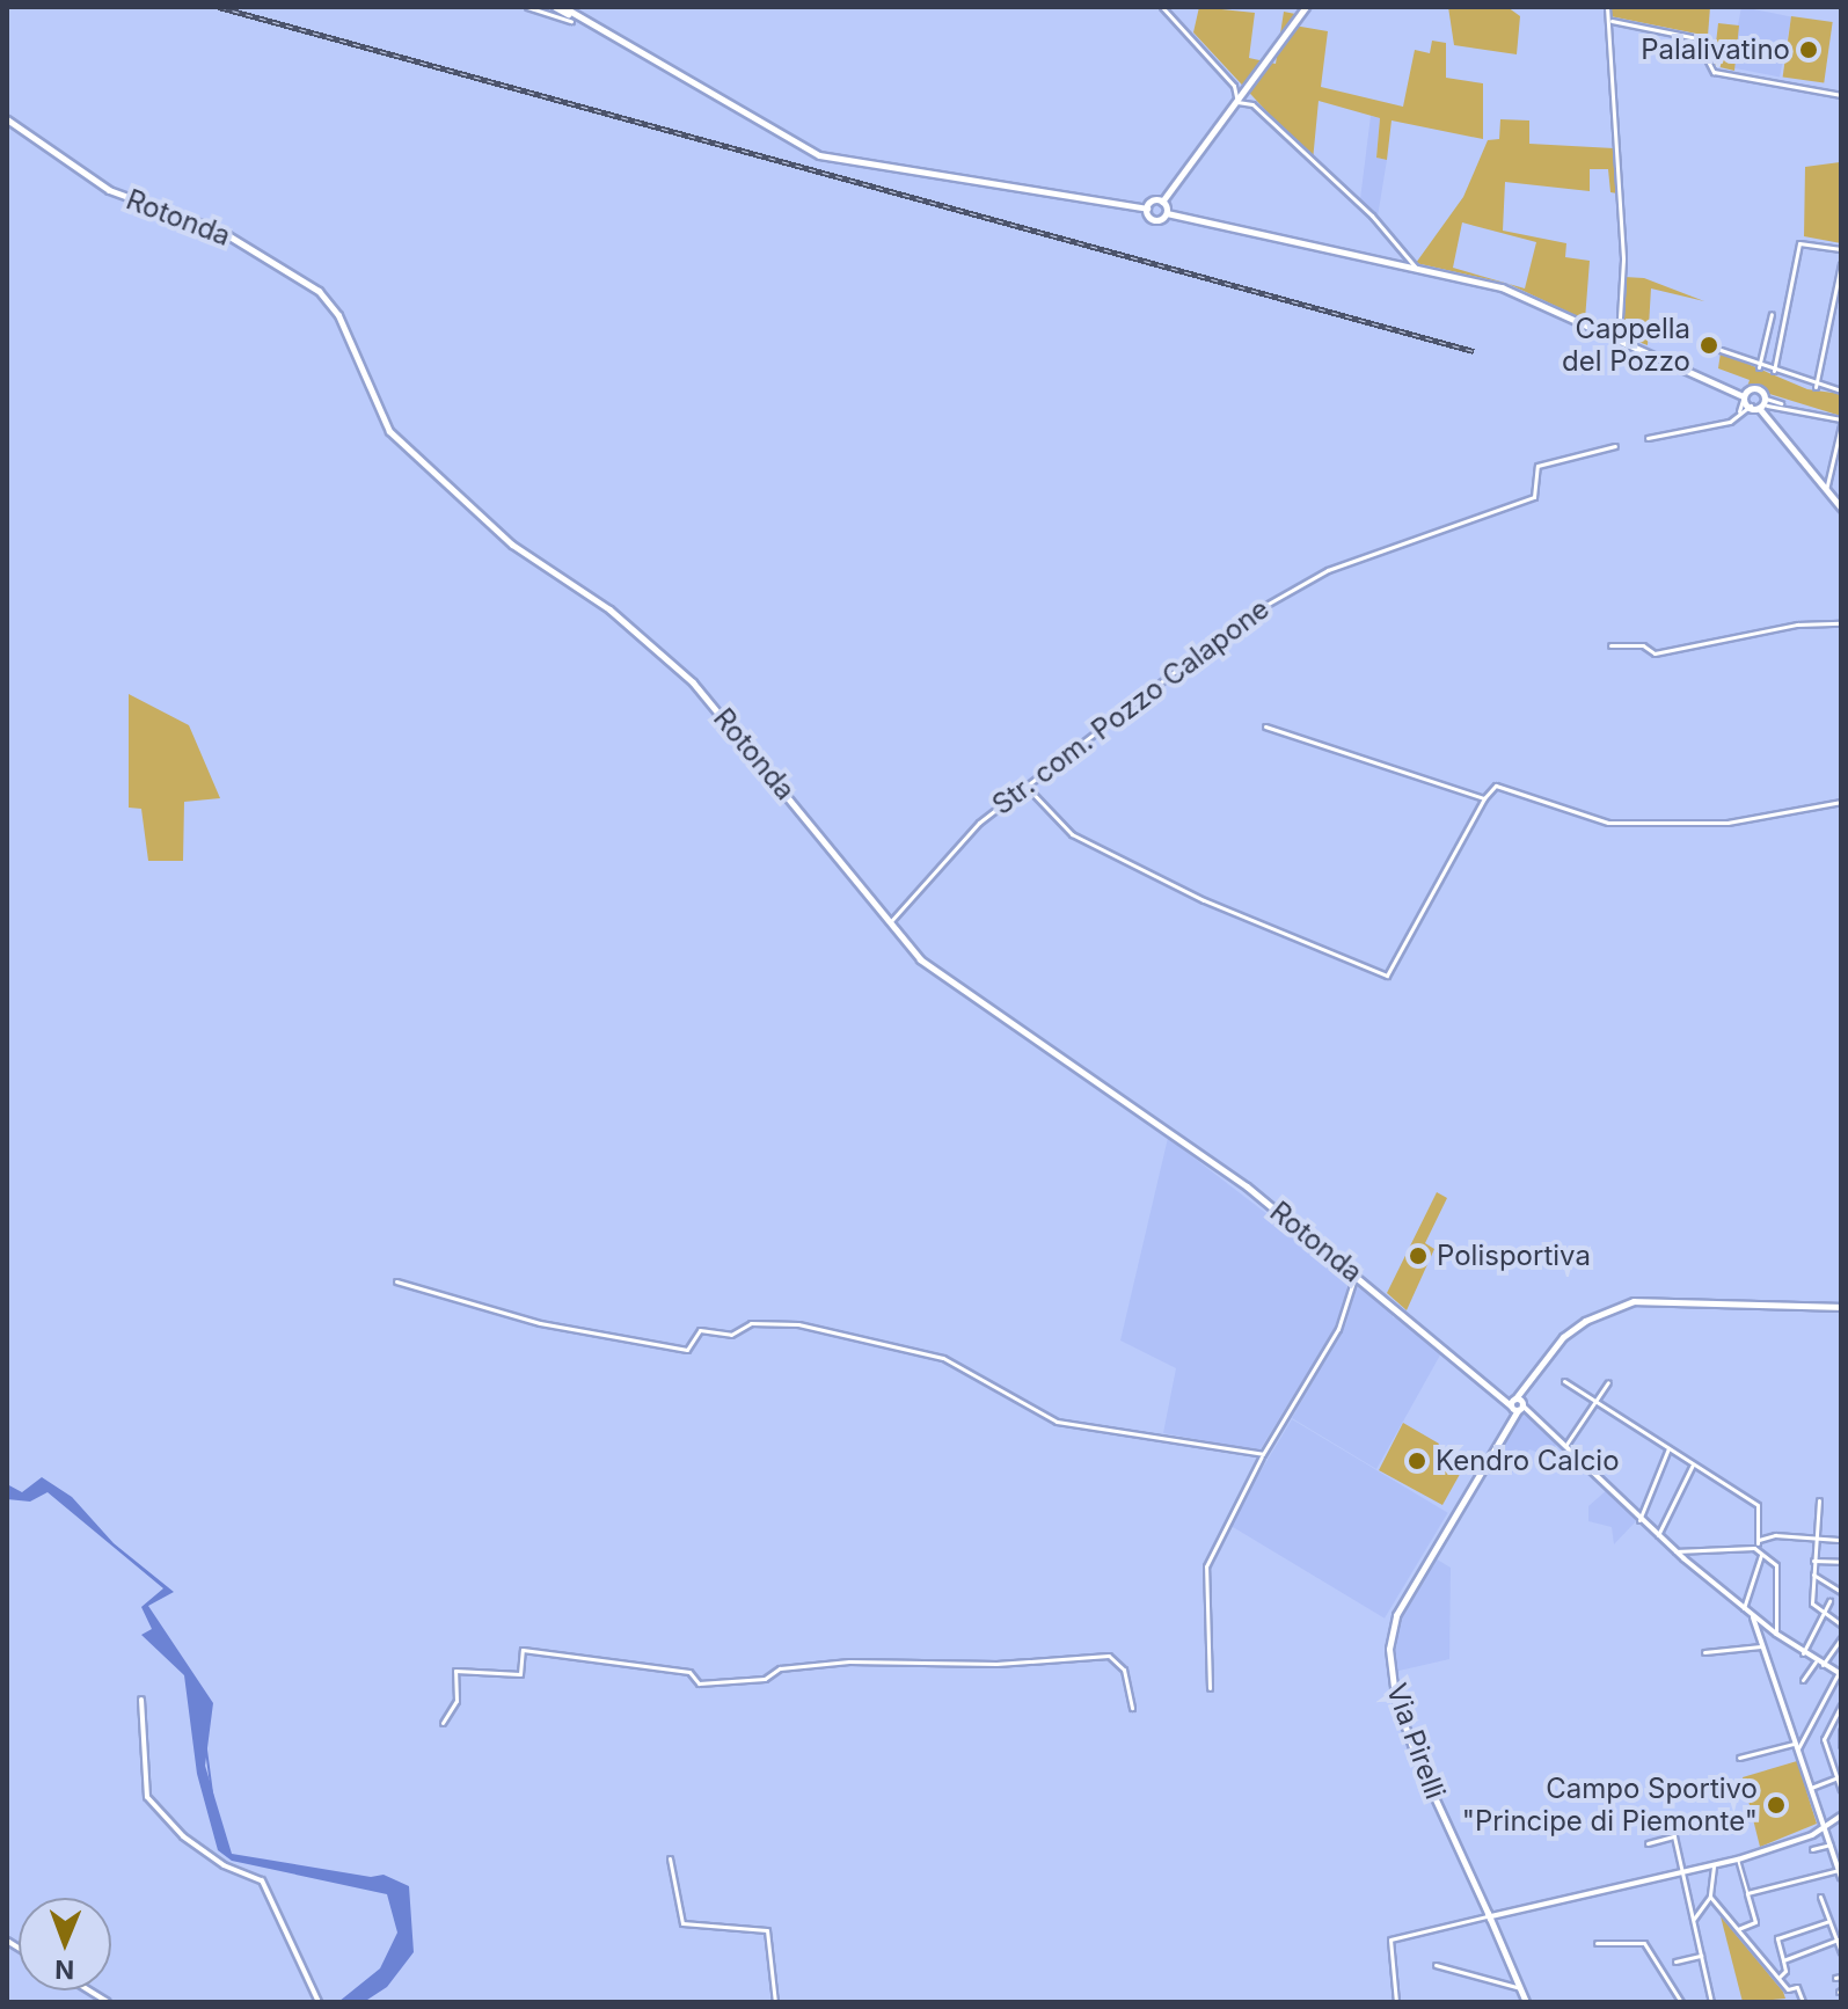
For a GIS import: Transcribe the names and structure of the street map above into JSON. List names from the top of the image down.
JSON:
{
  "streets": {
    "main road": ["Rotonda", "Via Pirelli"],
    "street": ["Str. com. Pozzo Calapone"]
  },
  "crossings": [
    ["Rotonda", "Str. com. Pozzo Calapone"],
    ["Rotonda", "Via Pirelli"]
  ],
  "places": [
    "Palalivatino",
    "Cappella del Pozzo",
    "Polisportiva",
    "Kendro Calcio",
    "Campo Sportivo \"Principe di Piemonte\""
  ],
  "north": "bottom"
}
